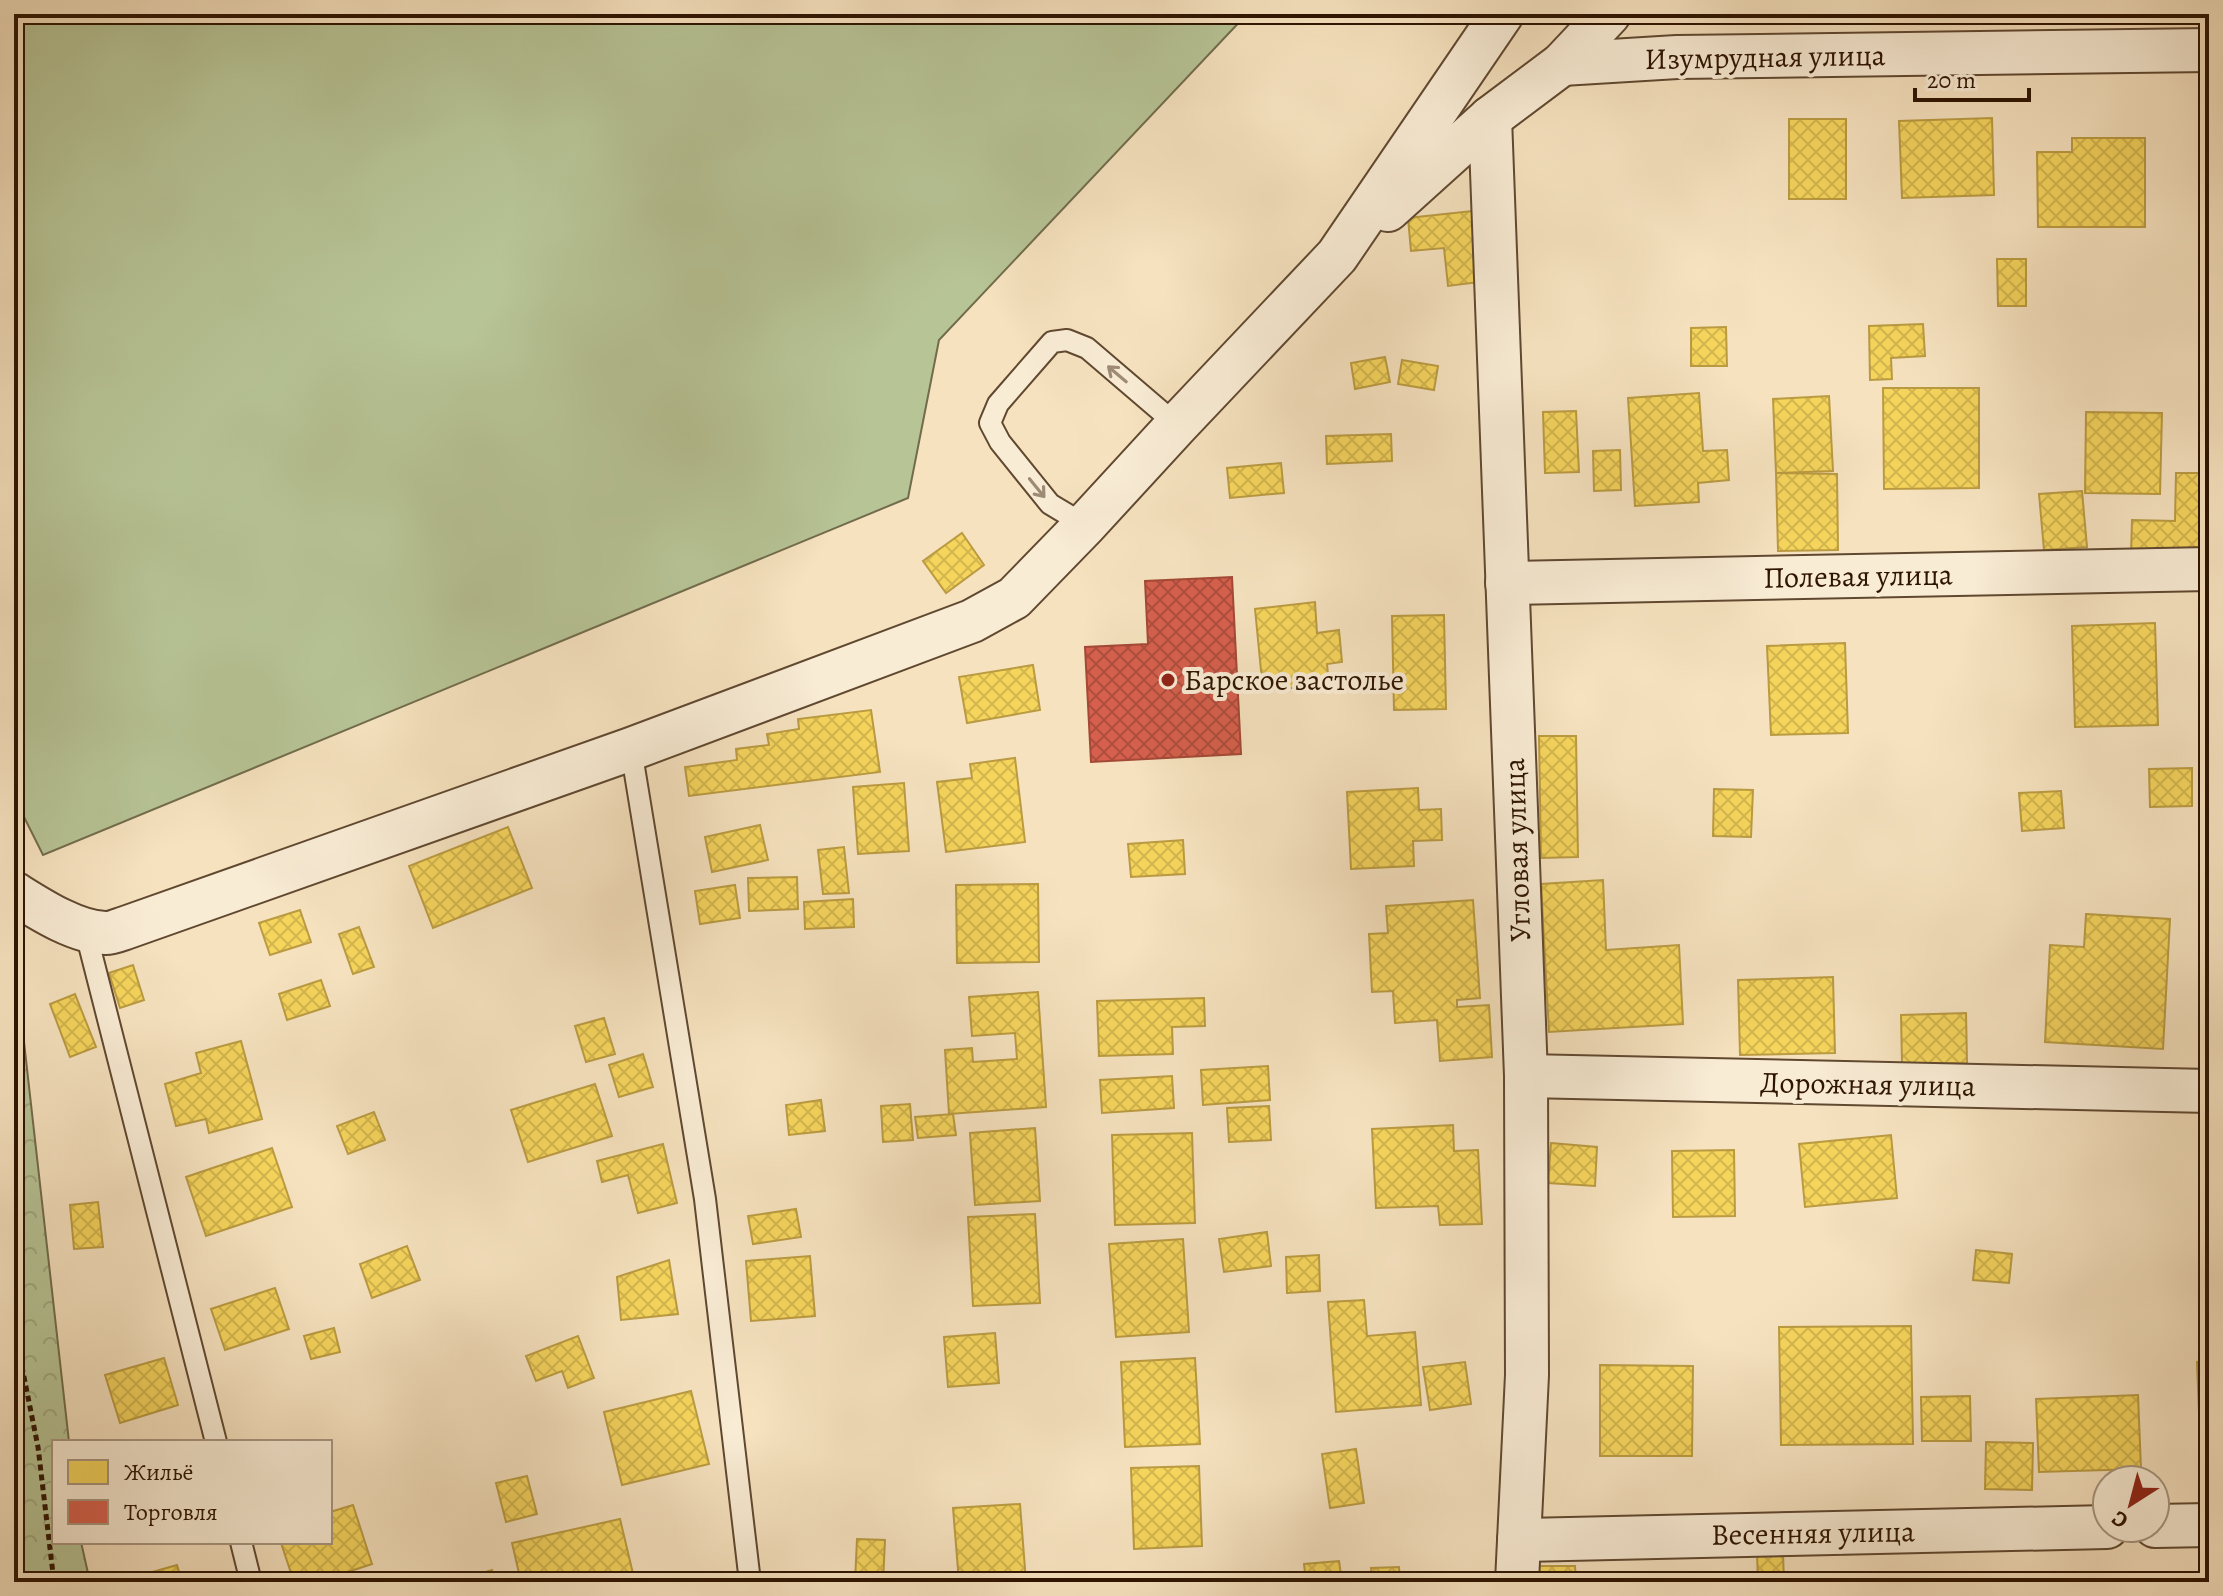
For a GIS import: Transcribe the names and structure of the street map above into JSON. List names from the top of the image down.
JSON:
{
  "streets": {
    "street": [
      "Изумрудная улица",
      "Полевая улица",
      "Угловая улица",
      "Дорожная улица",
      "Весенняя улица"
    ]
  },
  "crossings": [
    ["Полевая улица", "Угловая улица"],
    ["Угловая улица", "Дорожная улица"],
    ["Угловая улица", "Весенняя улица"]
  ],
  "places": ["Барское застолье"],
  "legend": ["Жильё", "Торговля"],
  "scale_bar": "20 m",
  "north": "bottom left"
}
